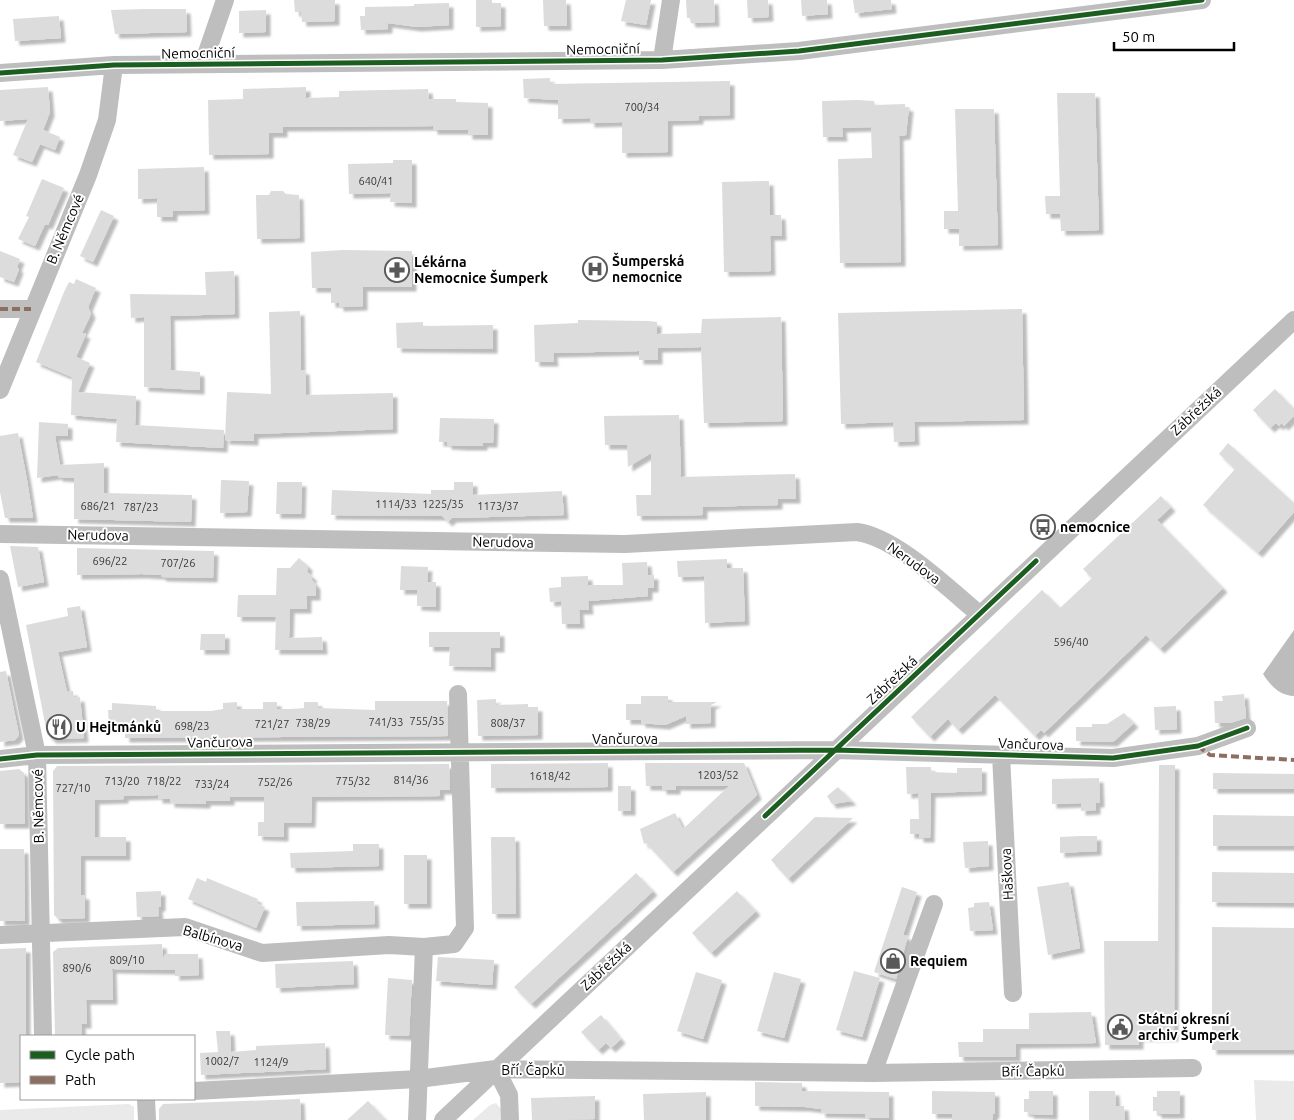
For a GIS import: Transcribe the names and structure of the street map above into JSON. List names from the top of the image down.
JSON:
{
  "streets": {
    "street": [
      "Nemocniční",
      "B. Němcové",
      "Zábřežská",
      "Nerudova",
      "Vančurova",
      "Haškova",
      "Balbínova",
      "Bří. Čapků"
    ]
  },
  "crossings": [
    ["Nemocniční", "B. Němcové"],
    ["B. Němcové", "Vančurova"],
    ["B. Němcové", "Balbínova"],
    ["Zábřežská", "Nerudova"],
    ["Zábřežská", "Vančurova"],
    ["Zábřežská", "Bří. Čapků"],
    ["Vančurova", "Haškova"],
    ["Vančurova", "Balbínova"]
  ],
  "places": {
    "hospital": ["Šumperská nemocnice"],
    "pharmacy": ["Lékárna Nemocnice Šumperk"],
    "bus stop": ["nemocnice"],
    "restaurant": ["U Hejtmánků"],
    "shop": ["Requiem"],
    "public building": ["Státní okresní archiv Šumperk"]
  },
  "house_numbers": [
    "700/34",
    "640/41",
    "1114/33",
    "1225/35",
    "686/21",
    "1173/37",
    "787/23",
    "696/22",
    "707/26",
    "596/40",
    "755/35",
    "741/33",
    "738/29",
    "808/37",
    "721/27",
    "698/23",
    "1203/52",
    "1618/42",
    "814/36",
    "713/20",
    "718/22",
    "775/32",
    "752/26",
    "733/24",
    "727/10",
    "809/10",
    "890/6",
    "1002/7",
    "1124/9"
  ],
  "legend": ["Cycle path", "Path"],
  "scale_bar": "50 m"
}
